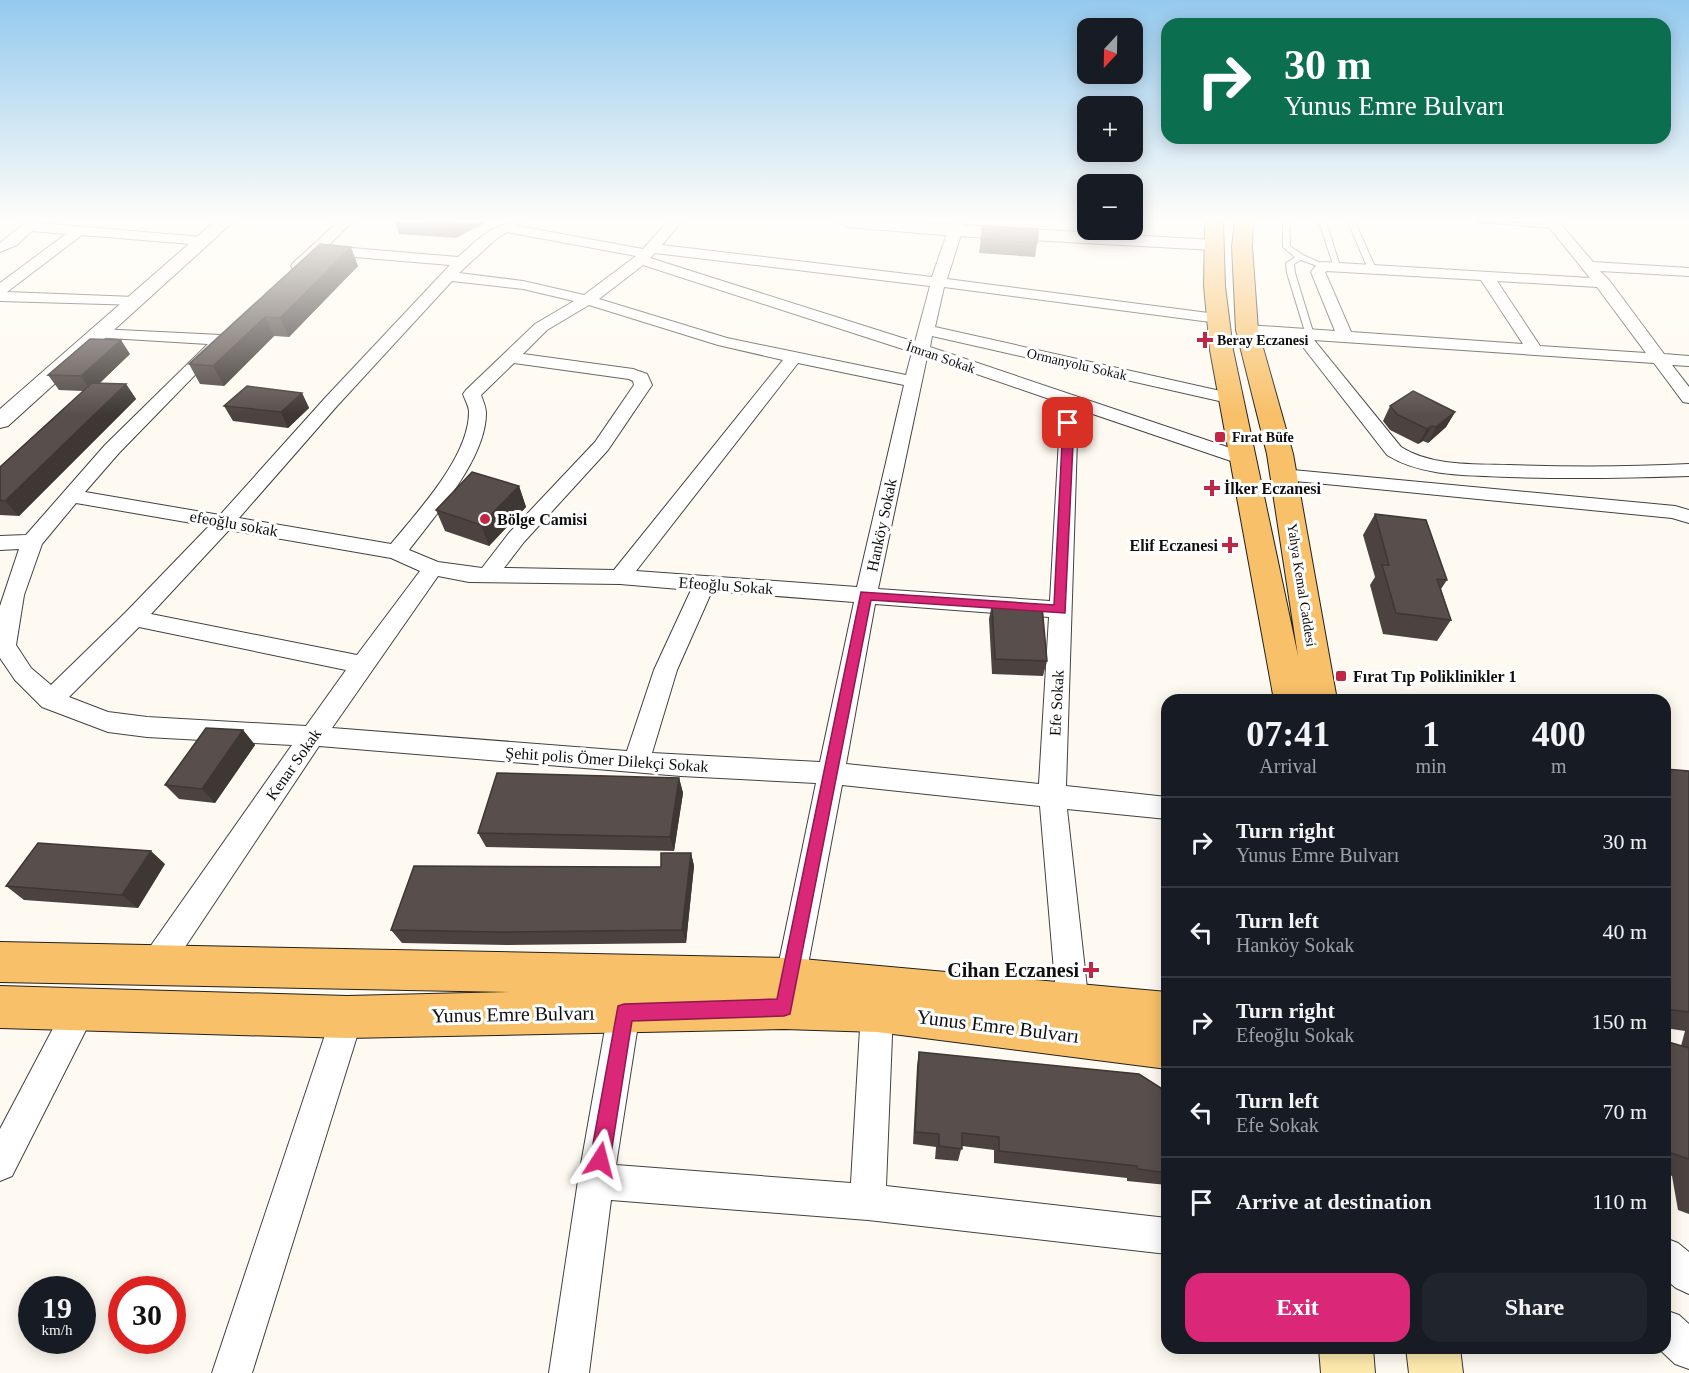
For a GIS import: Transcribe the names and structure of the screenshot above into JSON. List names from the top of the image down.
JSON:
{
  "streets": {
    "main road": ["Yahya Kemal Caddesi", "Yunus Emre Bulvarı"],
    "street": [
      "İmran Sokak",
      "Ormanyolu Sokak",
      "efeoğlu sokak",
      "Hanköy Sokak",
      "Efeoğlu Sokak",
      "Efe Sokak",
      "Şehit polis Ömer Dilekçi Sokak",
      "Kenar Sokak"
    ]
  },
  "crossings": [
    ["İmran Sokak", "Ormanyolu Sokak"],
    ["İmran Sokak", "Hanköy Sokak"],
    ["İmran Sokak", "Yahya Kemal Caddesi"],
    ["İmran Sokak", "Efe Sokak"],
    ["Ormanyolu Sokak", "Hanköy Sokak"],
    ["Ormanyolu Sokak", "Yahya Kemal Caddesi"],
    ["efeoğlu sokak", "Efeoğlu Sokak"],
    ["Hanköy Sokak", "Efeoğlu Sokak"],
    ["Hanköy Sokak", "Şehit polis Ömer Dilekçi Sokak"],
    ["Hanköy Sokak", "Yunus Emre Bulvarı"],
    ["Efeoğlu Sokak", "Efe Sokak"],
    ["Efeoğlu Sokak", "Kenar Sokak"],
    ["Efe Sokak", "Şehit polis Ömer Dilekçi Sokak"],
    ["Efe Sokak", "Yunus Emre Bulvarı"],
    ["Şehit polis Ömer Dilekçi Sokak", "Kenar Sokak"],
    ["Kenar Sokak", "Yunus Emre Bulvarı"]
  ],
  "places": {
    "health": [
      "Beray Eczanesi",
      "İlker Eczanesi",
      "Elif Eczanesi",
      "Cihan Eczanesi"
    ],
    "transit": ["Fırat Büfe", "Fırat Tıp Poliklinikler 1"],
    "other": ["Bölge Camisi"]
  },
  "north": "bottom",
  "page": {
    "map_buttons": ["+", "−"],
    "turn": ["30 m", "Yunus Emre Bulvarı"],
    "eta": [
      "07:41",
      "Arrival",
      "1",
      "min",
      "400",
      "m"
    ],
    "list": [
      {
        "name": "Turn right",
        "note": "Yunus Emre Bulvarı",
        "value": "30 m"
      },
      {
        "name": "Turn left",
        "note": "Hanköy Sokak",
        "value": "40 m"
      },
      {
        "name": "Turn right",
        "note": "Efeoğlu Sokak",
        "value": "150 m"
      },
      {
        "name": "Turn left",
        "note": "Efe Sokak",
        "value": "70 m"
      },
      {
        "name": "Arrive at destination",
        "value": "110 m"
      }
    ],
    "buttons": ["Exit", "Share"],
    "speed": "19 km/h",
    "limit": "30"
  }
}
